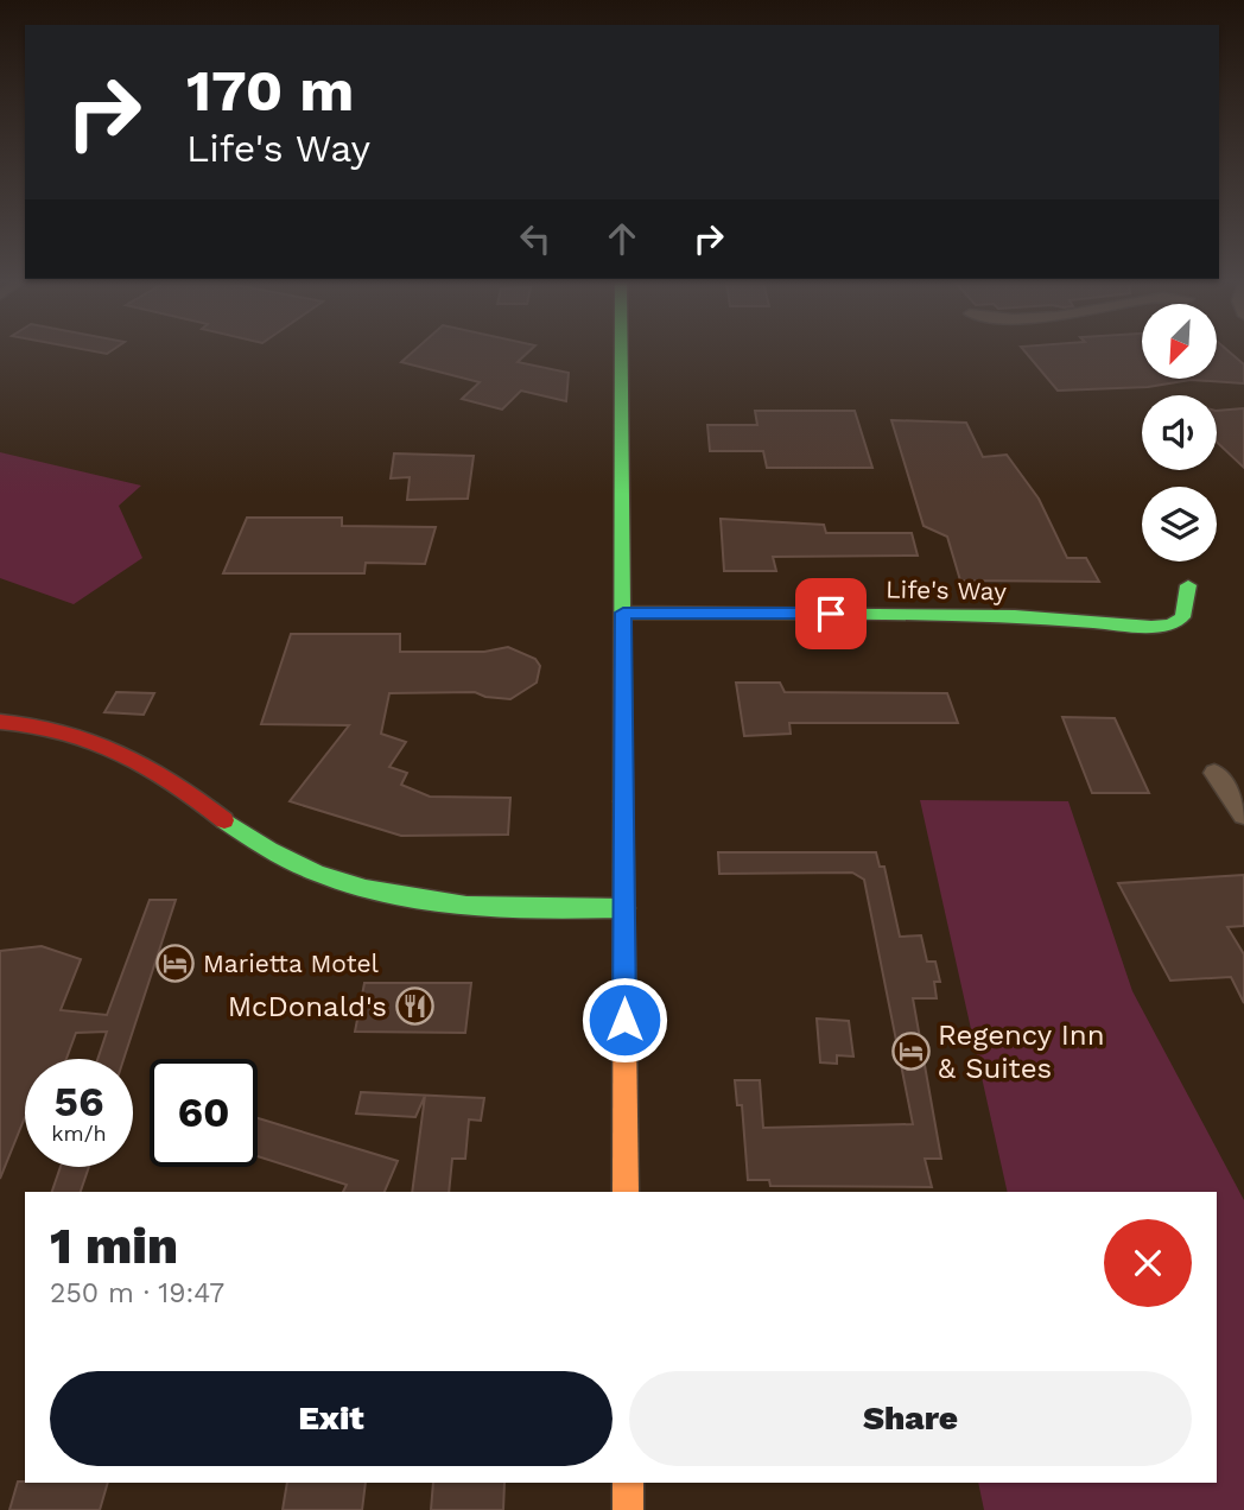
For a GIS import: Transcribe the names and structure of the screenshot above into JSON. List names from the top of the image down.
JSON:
{
  "streets": {
    "main road": ["Life's Way"]
  },
  "places": {
    "hotel": ["Marietta Motel", "Regency Inn & Suites"],
    "restaurant": ["McDonald's"]
  },
  "north": "bottom left",
  "page": {
    "turn": ["170 m", "Life's Way"],
    "speed": "56 km/h",
    "limit": "60",
    "heading": ["1 min", "250 m · 19:47"],
    "buttons": ["Exit", "Share"]
  }
}
